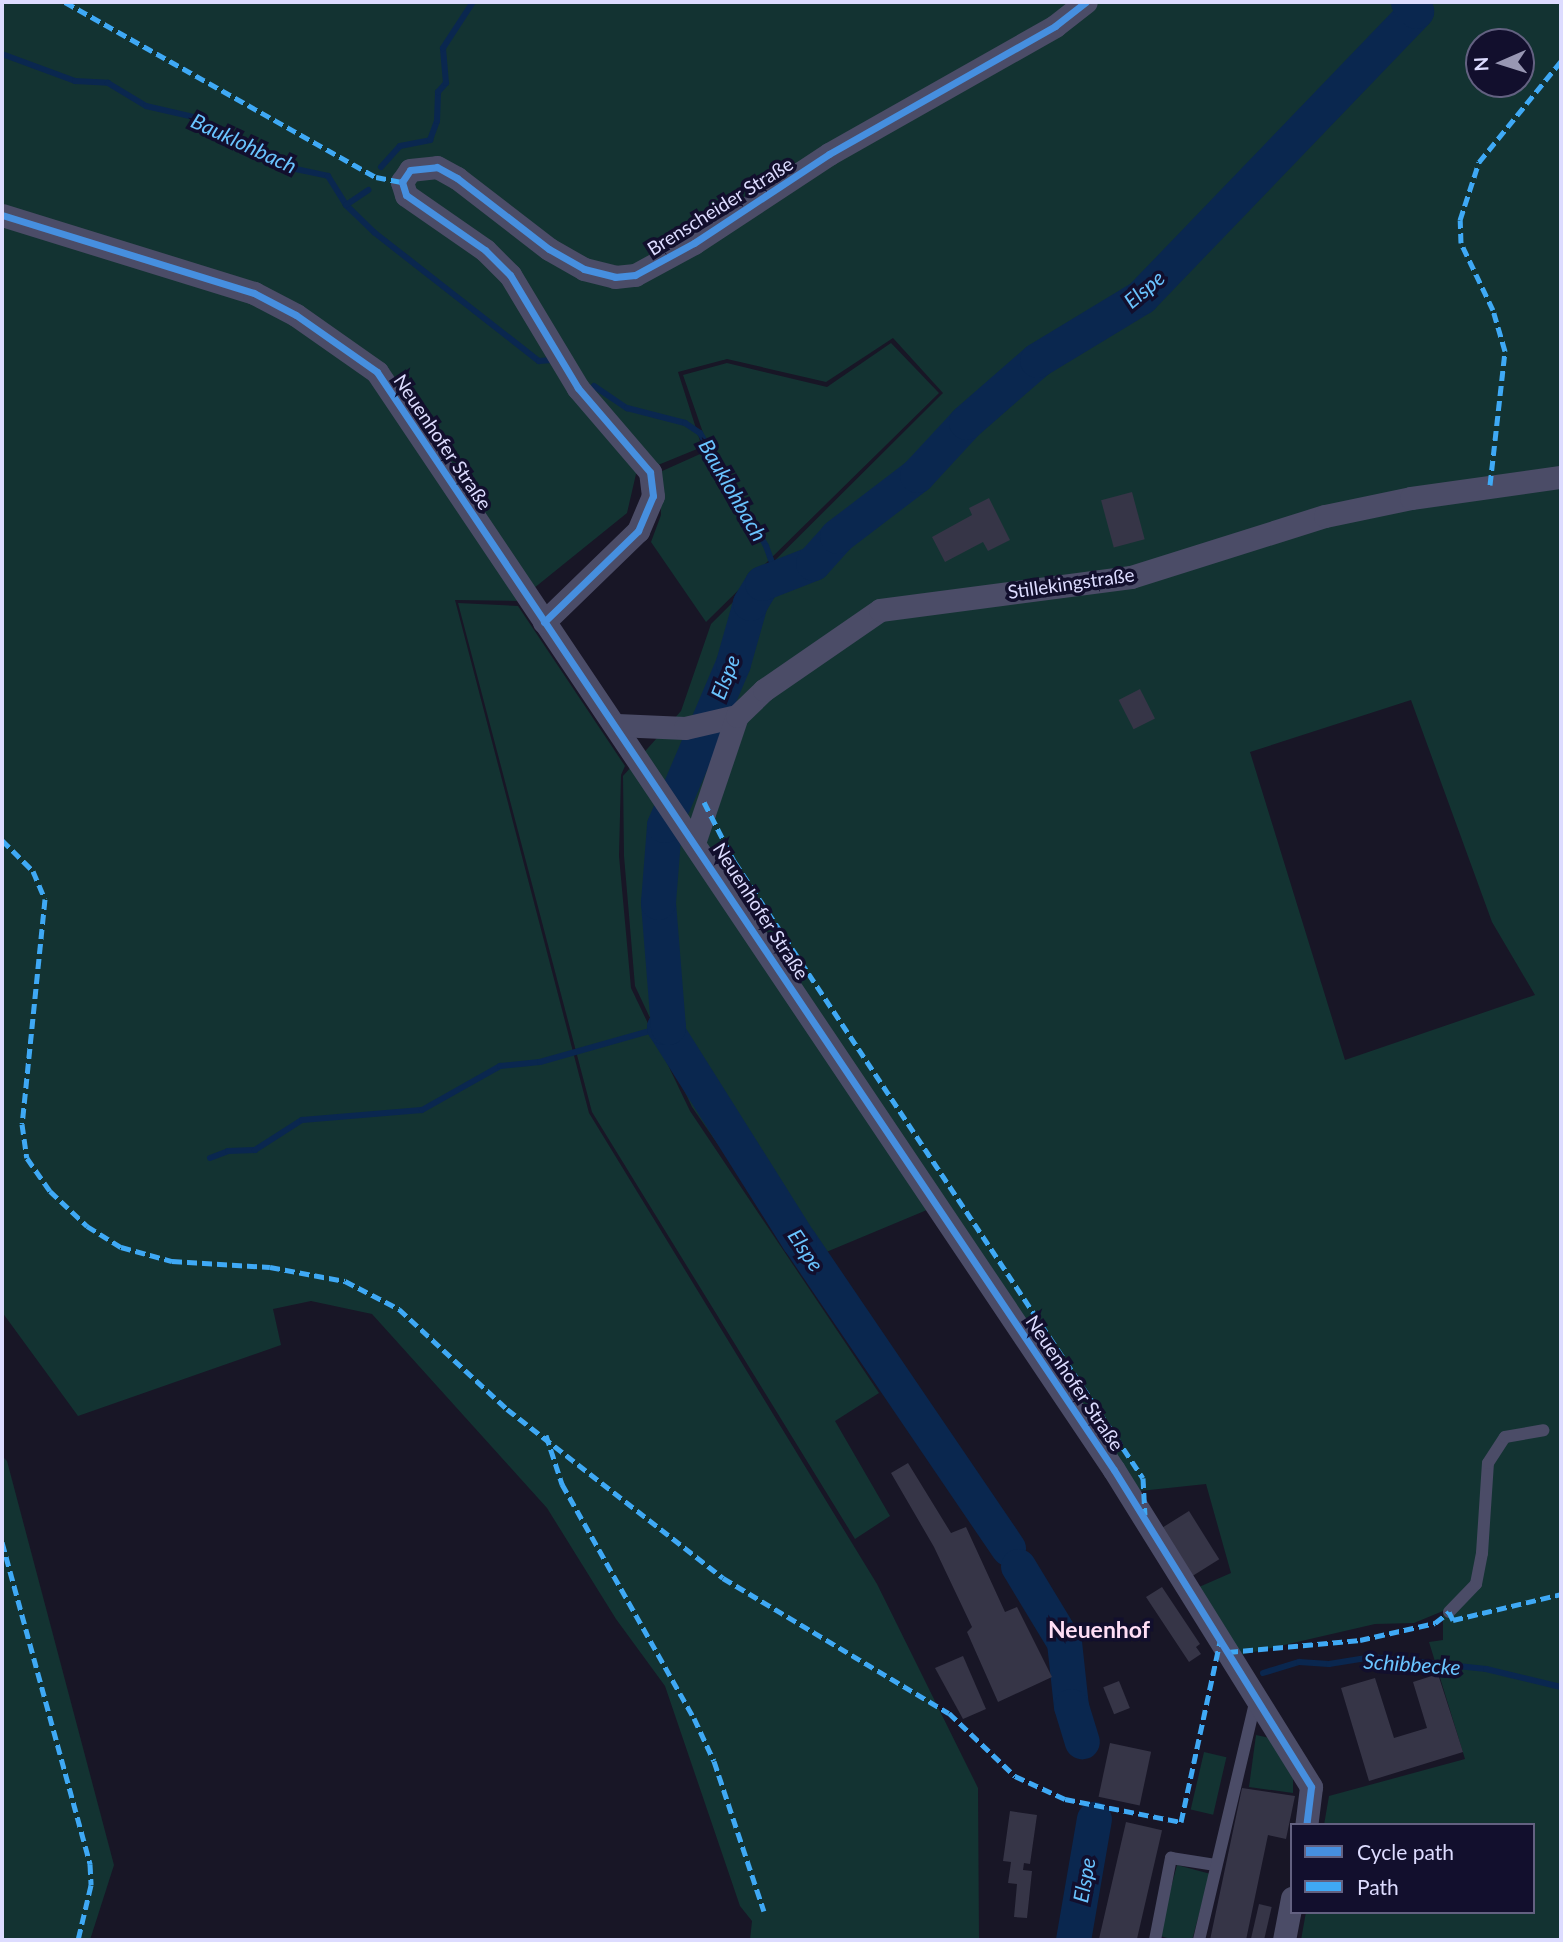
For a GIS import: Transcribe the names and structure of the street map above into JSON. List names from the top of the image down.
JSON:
{
  "streets": {
    "street": ["Brenscheider Straße", "Neuenhofer Straße", "Stillekingstraße"]
  },
  "crossings": [
    ["Brenscheider Straße", "Neuenhofer Straße"],
    ["Neuenhofer Straße", "Stillekingstraße"]
  ],
  "districts": ["Neuenhof"],
  "water": ["Bauklohbach", "Elspe", "Schibbecke"],
  "legend": ["Cycle path", "Path"],
  "north": "left"
}
